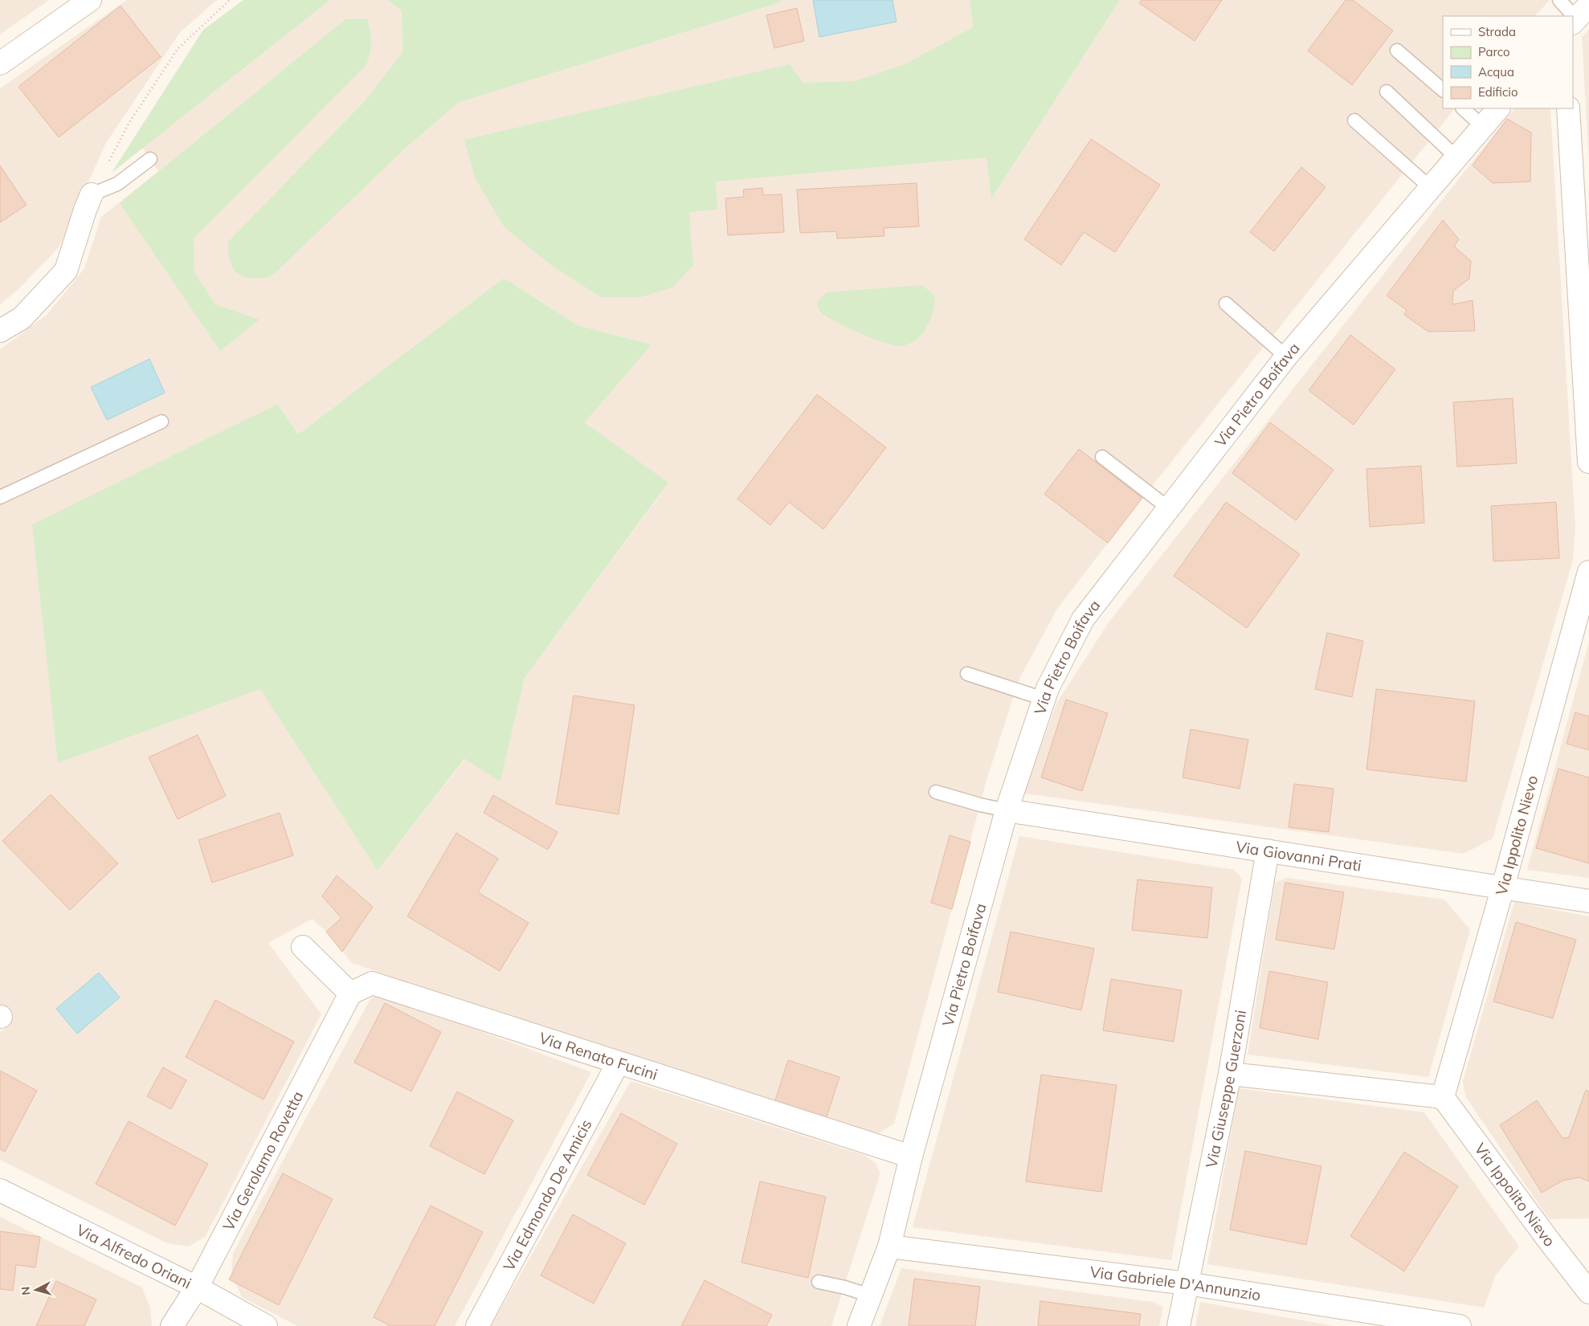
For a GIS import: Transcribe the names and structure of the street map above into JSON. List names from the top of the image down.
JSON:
{
  "streets": {
    "street": [
      "Via Pietro Boifava",
      "Via Ippolito Nievo",
      "Via Giovanni Prati",
      "Via Renato Fucini",
      "Via Giuseppe Guerzoni",
      "Via Gerolamo Rovetta",
      "Via Edmondo De Amicis",
      "Via Alfredo Oriani",
      "Via Gabriele D'Annunzio"
    ]
  },
  "crossings": [
    ["Via Pietro Boifava", "Via Giovanni Prati"],
    ["Via Pietro Boifava", "Via Renato Fucini"],
    ["Via Pietro Boifava", "Via Gabriele D'Annunzio"],
    ["Via Ippolito Nievo", "Via Giovanni Prati"],
    ["Via Giovanni Prati", "Via Giuseppe Guerzoni"],
    ["Via Renato Fucini", "Via Gerolamo Rovetta"],
    ["Via Renato Fucini", "Via Edmondo De Amicis"],
    ["Via Giuseppe Guerzoni", "Via Gabriele D'Annunzio"],
    ["Via Gerolamo Rovetta", "Via Alfredo Oriani"]
  ],
  "legend": [
    "Strada",
    "Parco",
    "Acqua",
    "Edificio"
  ],
  "north": "left"
}
